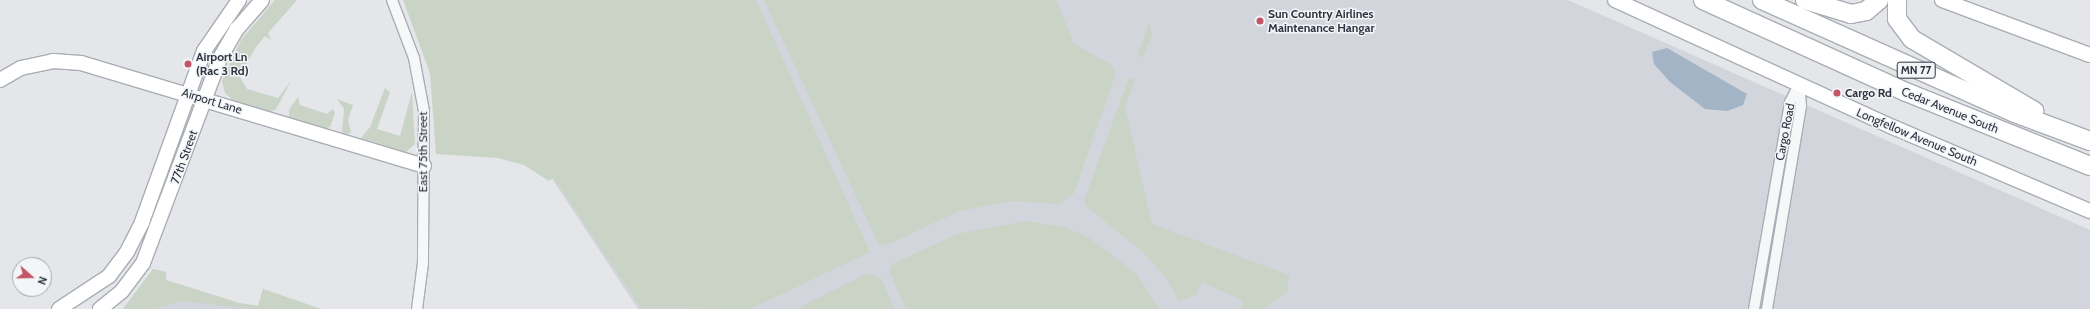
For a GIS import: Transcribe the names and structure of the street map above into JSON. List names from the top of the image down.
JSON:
{
  "streets": {
    "highway": ["MN 77", "Cedar Avenue South"],
    "street": [
      "Airport Lane",
      "Cargo Road",
      "Longfellow Avenue South",
      "East 75th Street",
      "77th Street"
    ]
  },
  "crossings": [
    ["Airport Lane", "East 75th Street"],
    ["Airport Lane", "77th Street"],
    ["Cargo Road", "Longfellow Avenue South"]
  ],
  "places": ["Sun Country Airlines Maintenance Hangar", "Airport Ln (Rac 3 Rd)", "Cargo Rd"],
  "north": "right"
}
